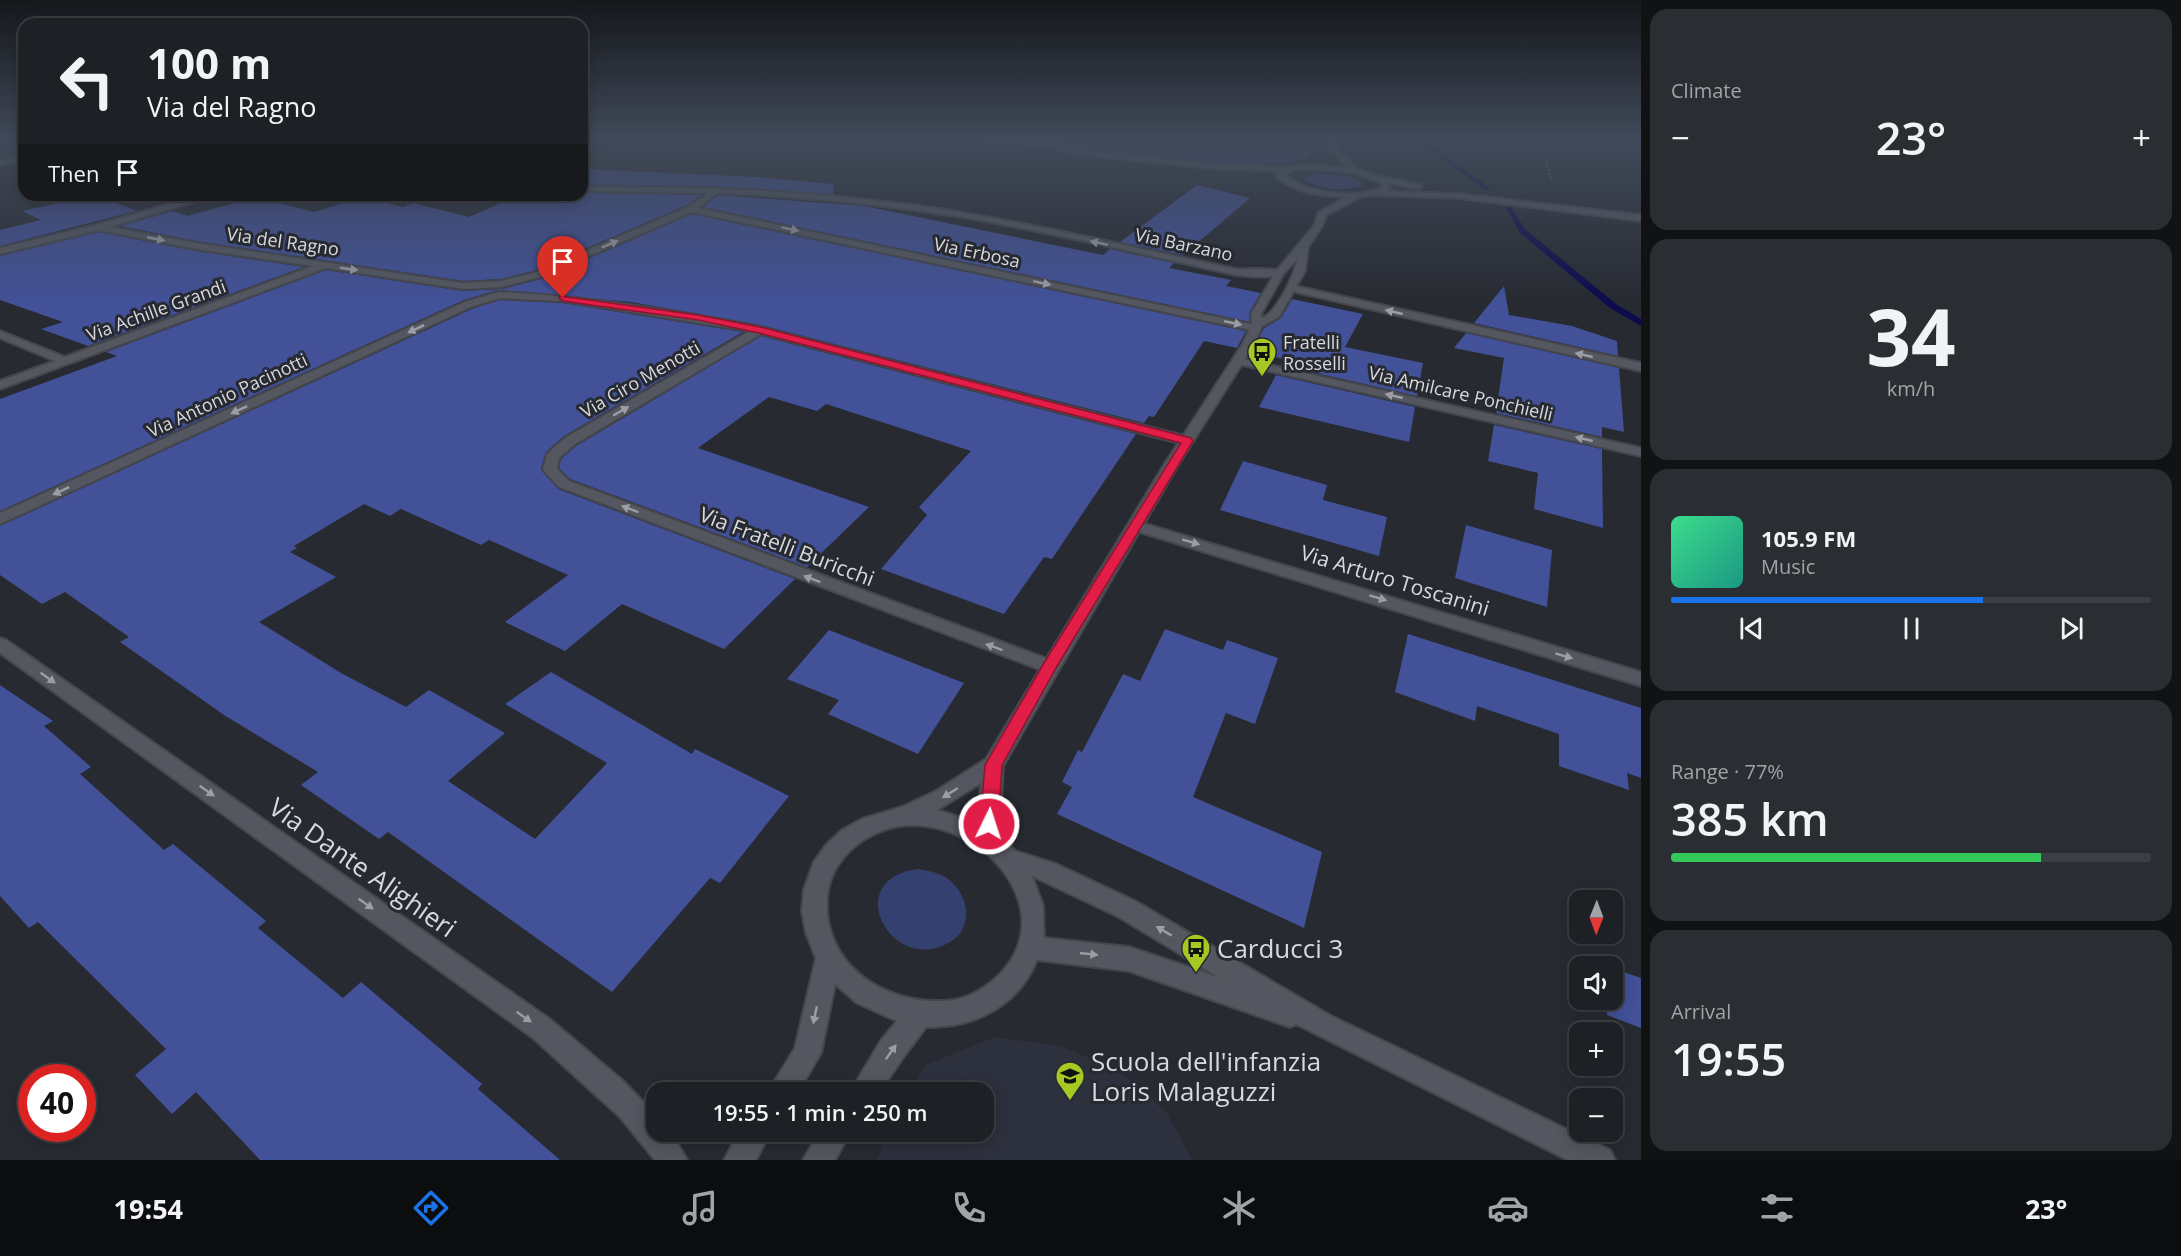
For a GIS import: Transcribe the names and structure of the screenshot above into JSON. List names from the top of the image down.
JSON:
{
  "streets": {
    "street": [
      "Via del Ragno",
      "Via Barzano",
      "Via Erbosa",
      "Via Achille Grandi",
      "Via Ciro Menotti",
      "Via Amilcare Ponchielli",
      "Via Antonio Pacinotti",
      "Via Fratelli Buricchi",
      "Via Arturo Toscanini",
      "Via Dante Alighieri"
    ]
  },
  "crossings": [
    ["Via del Ragno", "Via Achille Grandi"],
    ["Via Ciro Menotti", "Via Fratelli Buricchi"]
  ],
  "one_way": [
    "Via del Ragno",
    "Via Barzano",
    "Via Antonio Pacinotti",
    "Via Fratelli Buricchi",
    "Via Arturo Toscanini",
    "Via Dante Alighieri"
  ],
  "places": {
    "bus stop": ["Fratelli Rosselli", "Carducci 3"],
    "school or university": ["Scuola dell'infanzia Loris Malaguzzi"]
  },
  "north": "bottom",
  "page": {
    "tile": [
      "Climate",
      ["34", "km/h"],
      ["Range · 77%", "385 km"],
      ["Arrival", "19:55"]
    ],
    "turn": ["100 m", "Via del Ragno"],
    "heat": ["−", "23°", "+"],
    "then": "Then",
    "song": ["105.9 FM", "Music"],
    "map_buttons": ["+", "−"],
    "limit": "40",
    "trip": "19:55 · 1 min · 250 m",
    "tabs": ["19:54", "23°"]
  }
}
